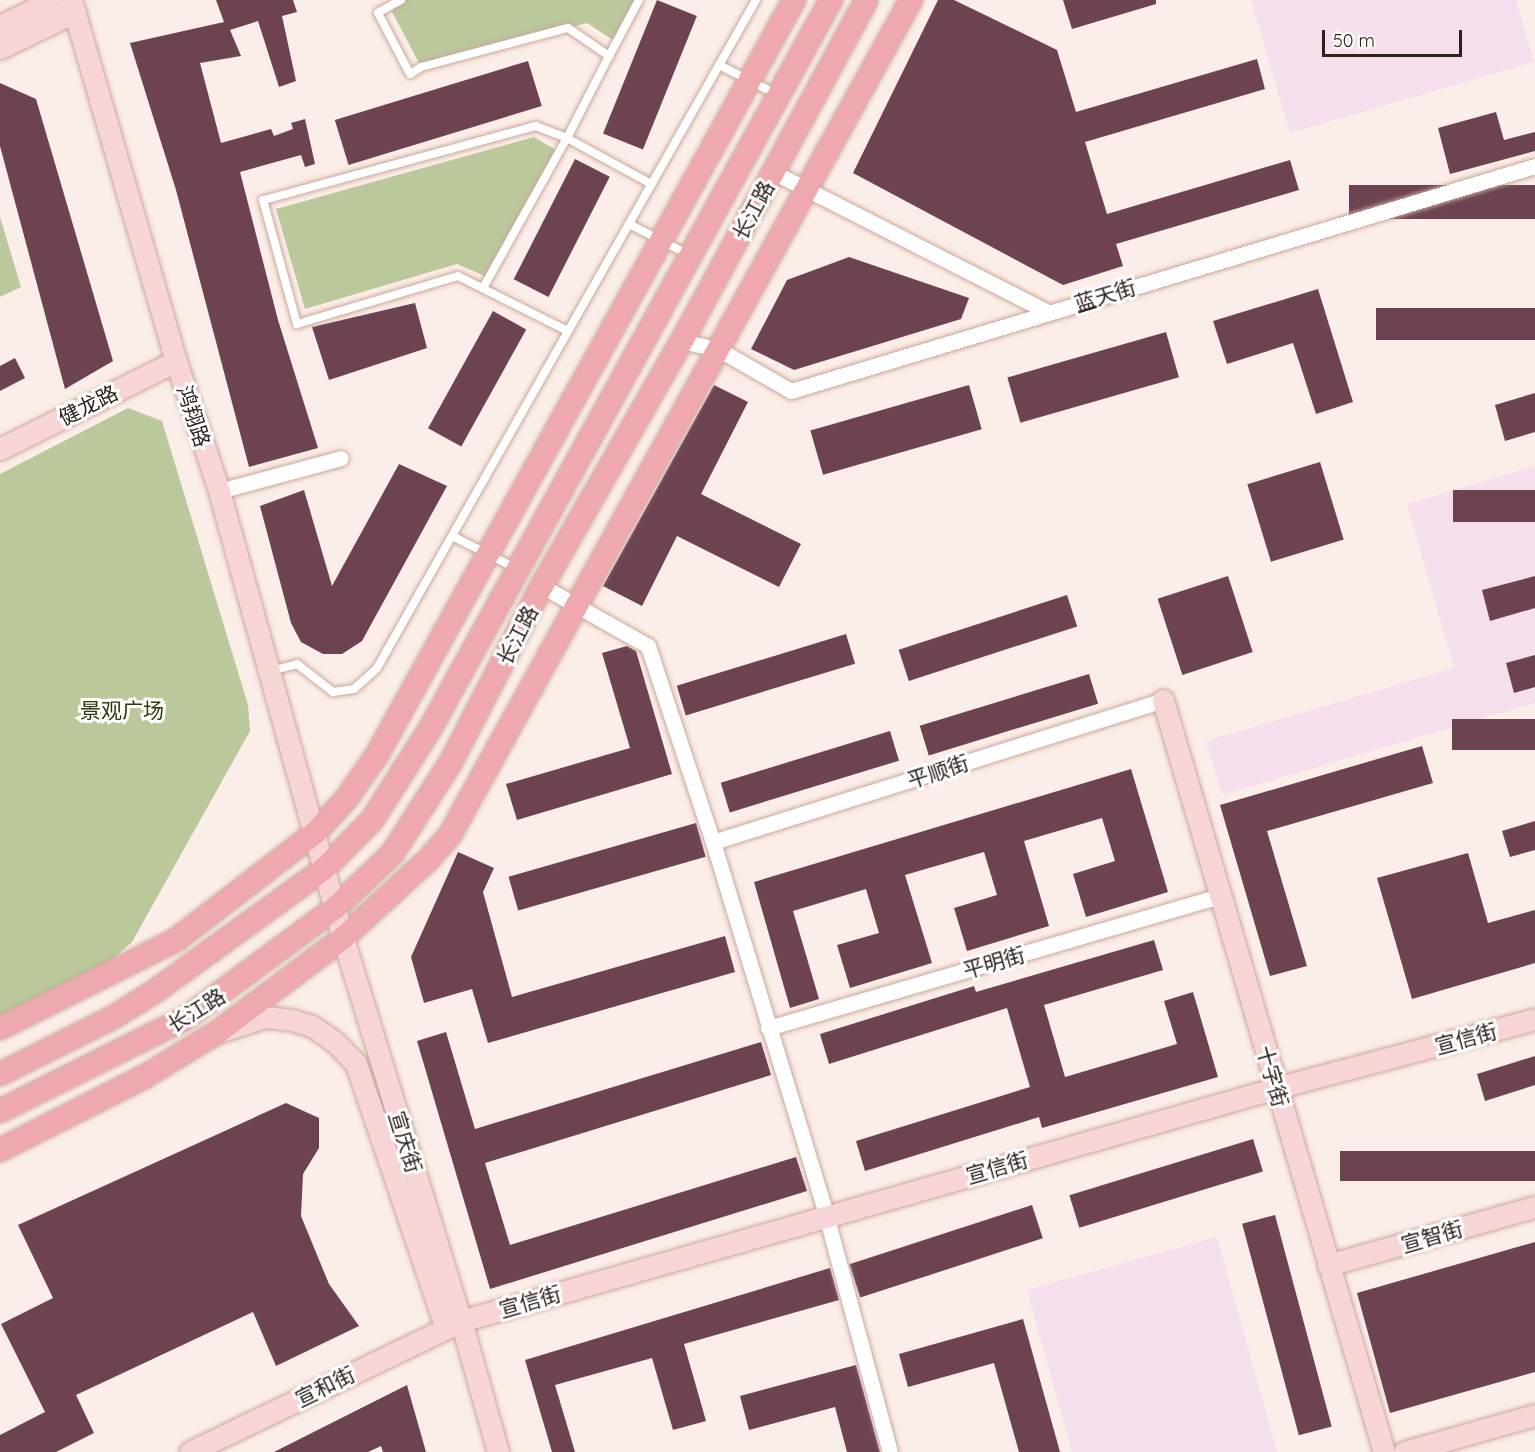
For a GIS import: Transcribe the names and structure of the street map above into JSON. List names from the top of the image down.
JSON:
{
  "streets": {
    "main road": ["长江路"],
    "street": [
      "蓝天街",
      "健龙路",
      "鸿翔路",
      "平顺街",
      "平明街",
      "宣信街",
      "十字街",
      "宣庆街",
      "宣智街",
      "宣和街"
    ]
  },
  "crossings": [
    ["长江路", "蓝天街"],
    ["长江路", "宣庆街"],
    ["健龙路", "鸿翔路"],
    ["鸿翔路", "宣庆街"],
    ["平顺街", "十字街"],
    ["平明街", "十字街"],
    ["宣信街", "十字街"],
    ["宣信街", "宣庆街"],
    ["宣信街", "宣和街"],
    ["十字街", "宣智街"],
    ["宣庆街", "宣和街"]
  ],
  "parks": ["景观广场"],
  "scale_bar": "50 m"
}
